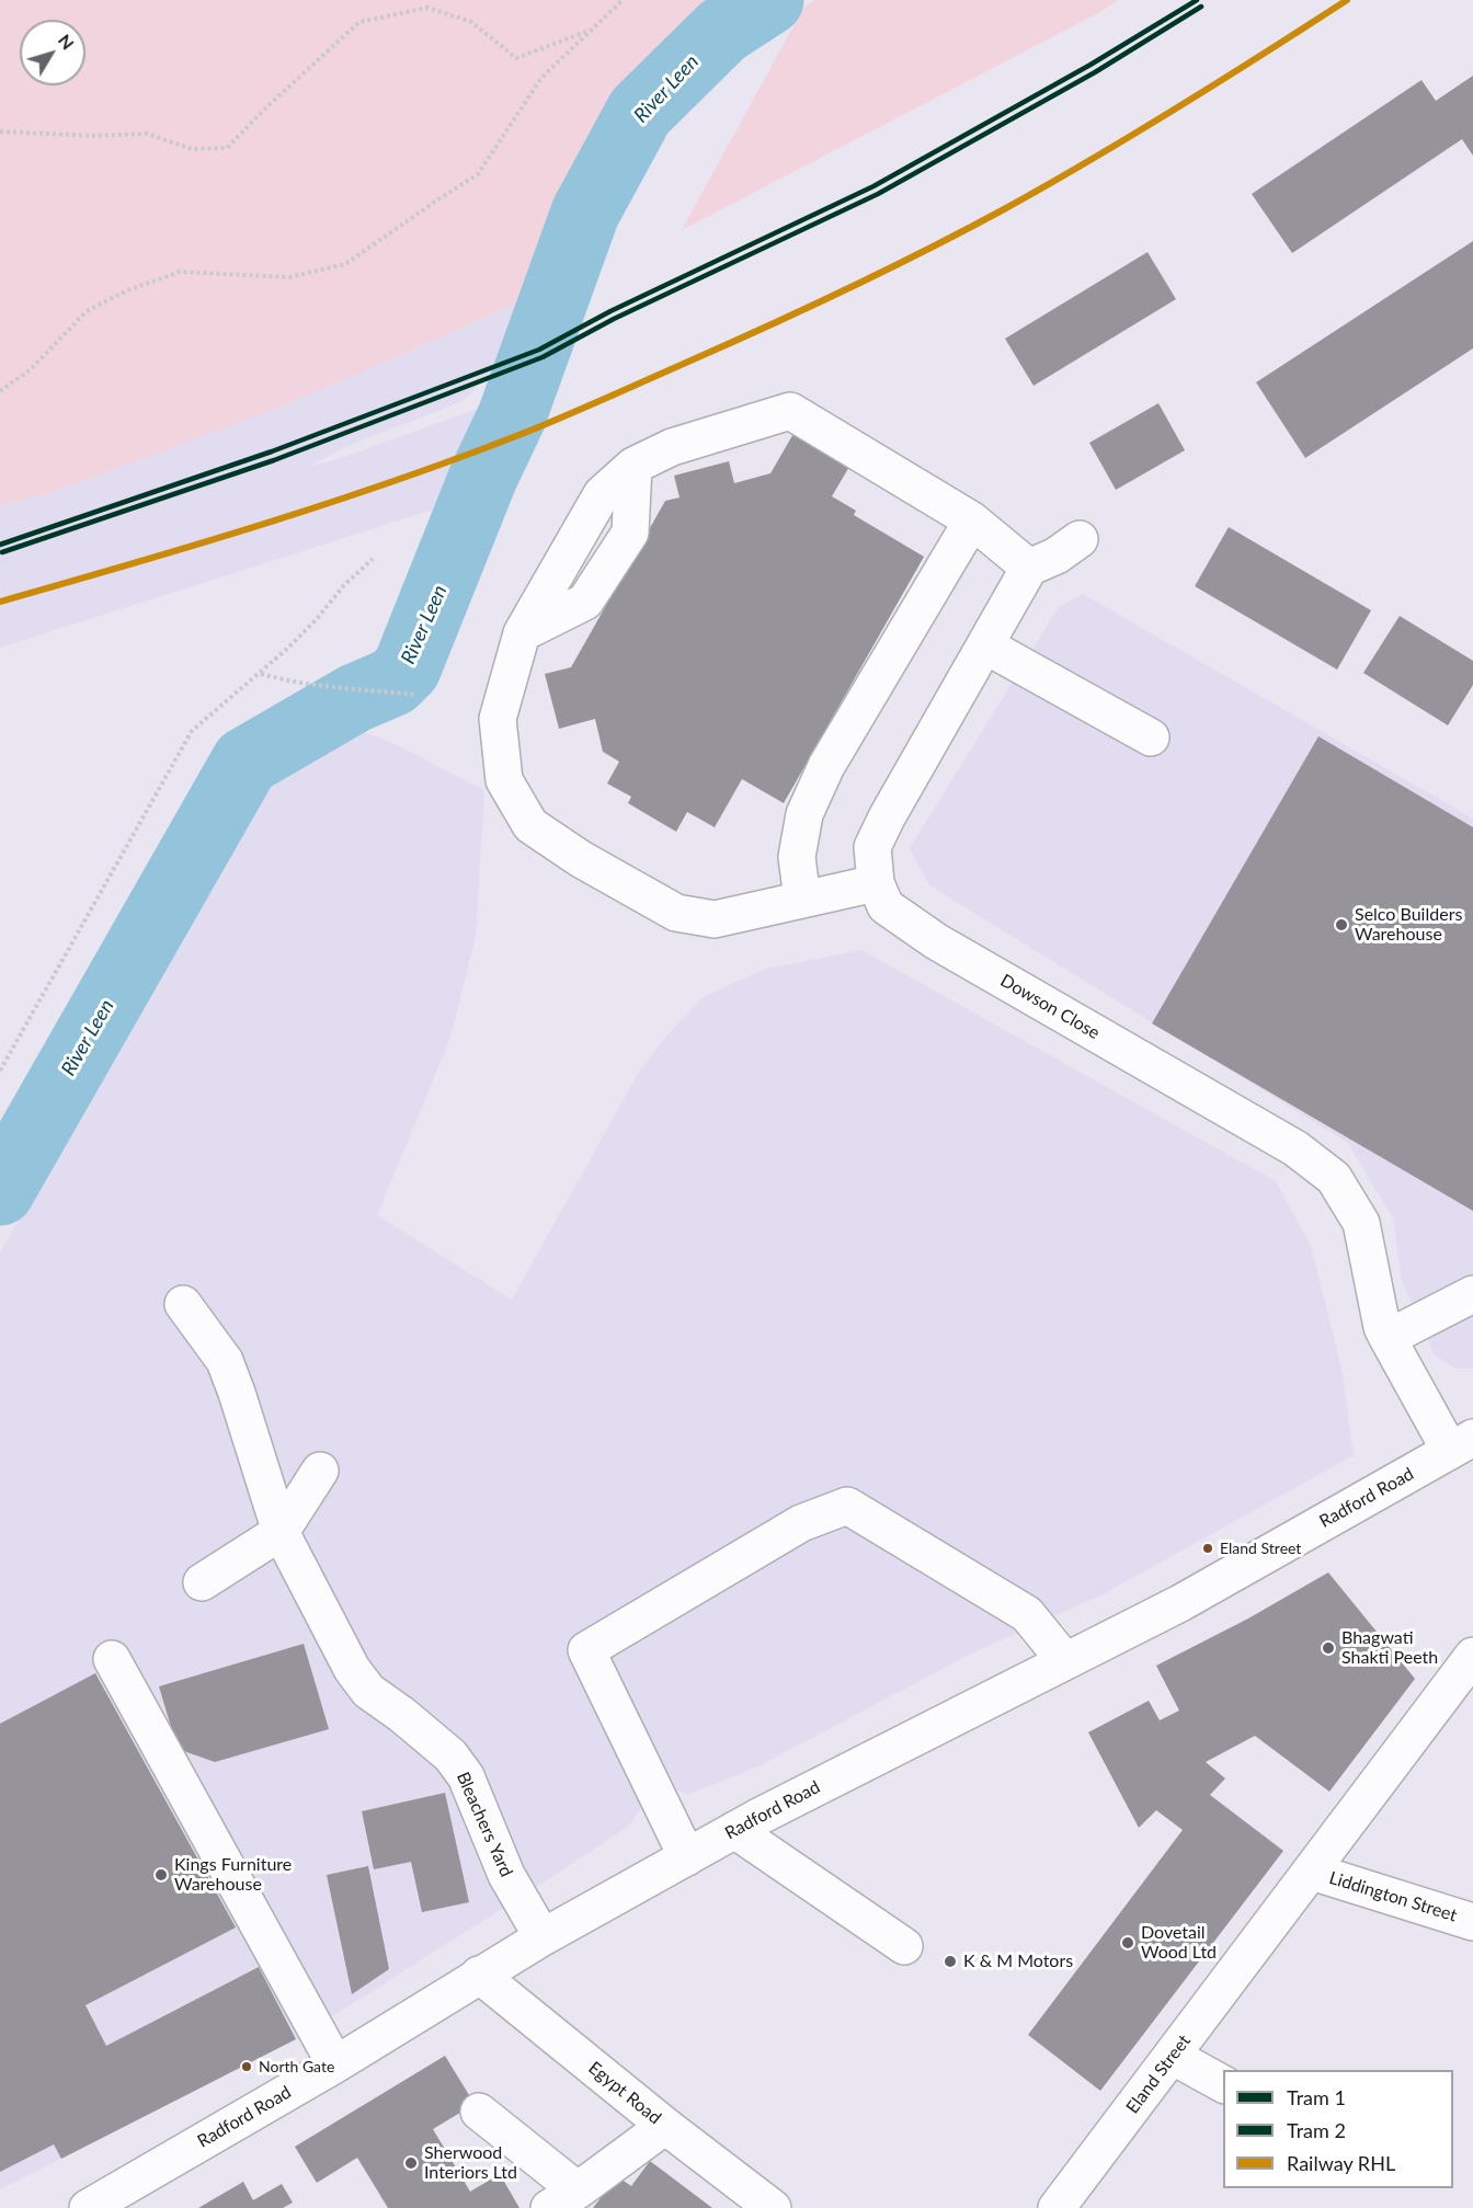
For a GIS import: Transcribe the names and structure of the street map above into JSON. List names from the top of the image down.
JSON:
{
  "streets": {
    "street": [
      "Dowson Close",
      "Radford Road",
      "Bleachers Yard",
      "Liddington Street",
      "Eland Street",
      "Egypt Road"
    ]
  },
  "crossings": [
    ["Dowson Close", "Radford Road"],
    ["Radford Road", "Bleachers Yard"],
    ["Radford Road", "Egypt Road"],
    ["Liddington Street", "Eland Street"]
  ],
  "water": ["River Leen"],
  "places": [
    "Selco Builders Warehouse",
    "Eland Street",
    "Bhagwati Shakti Peeth",
    "Kings Furniture Warehouse",
    "Dovetail Wood Ltd",
    "K & M Motors",
    "North Gate",
    "Sherwood Interiors Ltd"
  ],
  "lines": ["tram line 1", "rail line RHL", "tram line 2"],
  "legend": ["Tram 1", "Tram 2", "Railway RHL"],
  "north": "top right"
}
